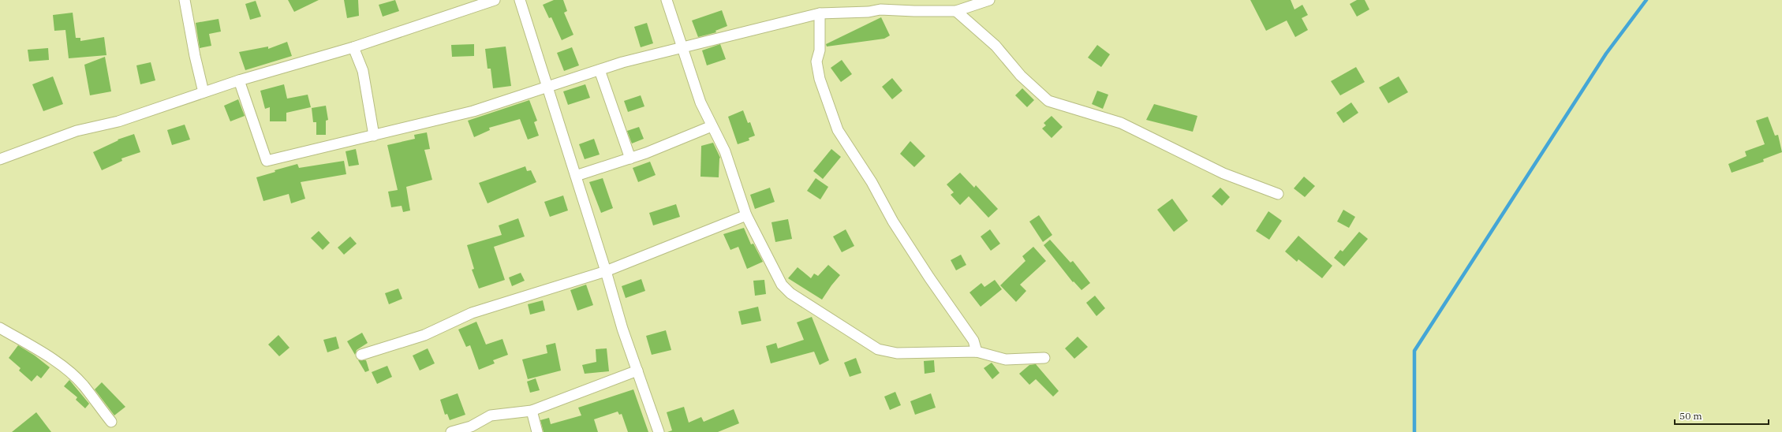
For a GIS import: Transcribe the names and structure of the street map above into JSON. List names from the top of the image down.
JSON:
{
  "scale_bar": "50 m"
}
